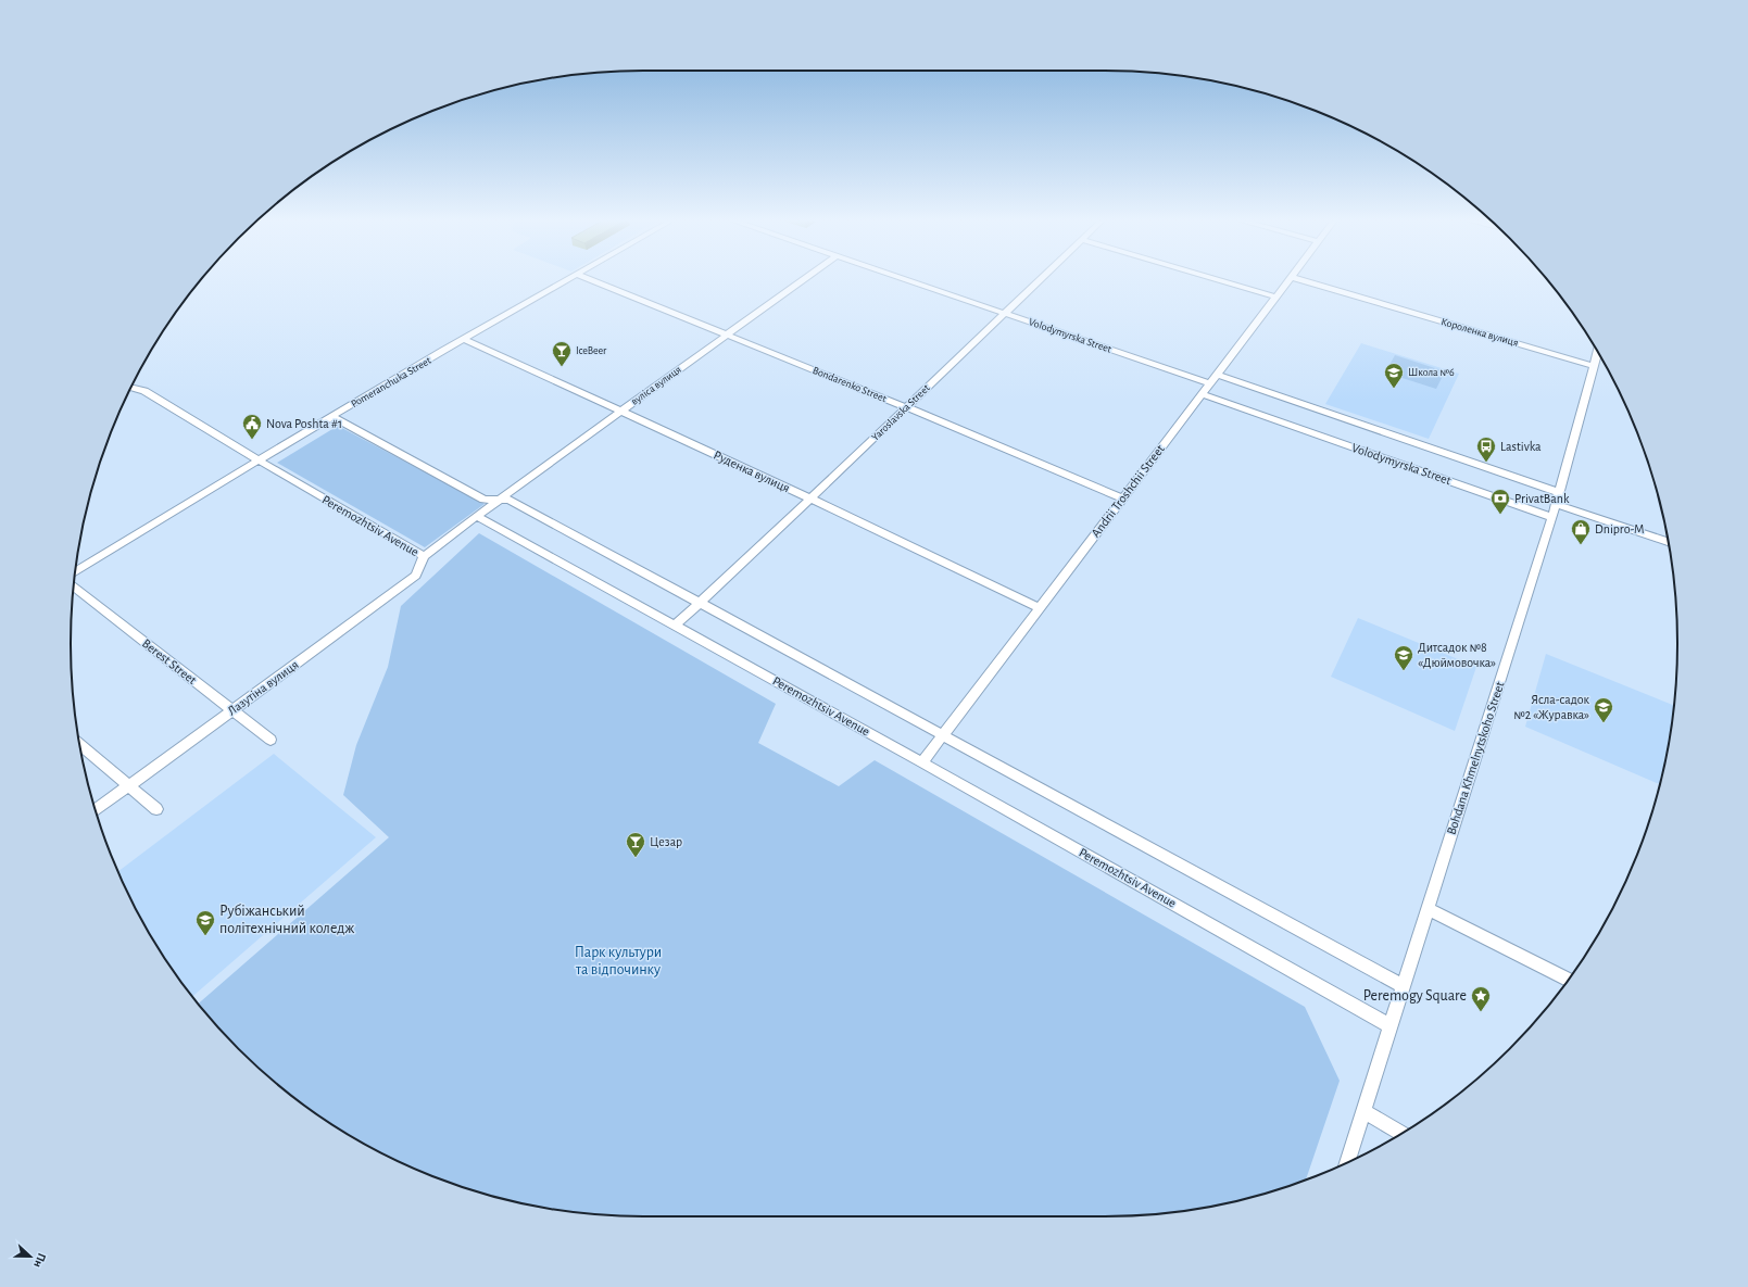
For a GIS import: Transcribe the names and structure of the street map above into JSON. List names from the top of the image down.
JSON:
{
  "streets": {
    "street": [
      "Короленка вулиця",
      "Volodymyrska Street",
      "Pomeranchuka Street",
      "Bondarenko Street",
      "вуліса вулиця",
      "Yaroslavska Street",
      "Руденка вулиця",
      "Andrii Troshchii Street",
      "Peremozhtsiv Avenue",
      "Berest Street",
      "Лазутіна вулиця",
      "Bohdana Khmelnytskoho Street"
    ]
  },
  "crossings": [
    ["Короленка вулиця", "Bohdana Khmelnytskoho Street"],
    ["Volodymyrska Street", "Yaroslavska Street"],
    ["Volodymyrska Street", "Andrii Troshchii Street"],
    ["Volodymyrska Street", "Bohdana Khmelnytskoho Street"],
    ["Pomeranchuka Street", "Руденка вулиця"],
    ["Pomeranchuka Street", "Peremozhtsiv Avenue"],
    ["Bondarenko Street", "вуліса вулиця"],
    ["Bondarenko Street", "Yaroslavska Street"],
    ["Bondarenko Street", "Andrii Troshchii Street"],
    ["вуліса вулиця", "Руденка вулиця"],
    ["вуліса вулиця", "Peremozhtsiv Avenue"],
    ["Yaroslavska Street", "Руденка вулиця"],
    ["Yaroslavska Street", "Peremozhtsiv Avenue"],
    ["Руденка вулиця", "Andrii Troshchii Street"],
    ["Andrii Troshchii Street", "Peremozhtsiv Avenue"],
    ["Peremozhtsiv Avenue", "Лазутіна вулиця"],
    ["Peremozhtsiv Avenue", "Bohdana Khmelnytskoho Street"],
    ["Berest Street", "Лазутіна вулиця"]
  ],
  "parks": ["Парк культури та відпочинку"],
  "places": {
    "bar": ["IceBeer", "Цезар"],
    "school or university": [
      "Школа №6",
      "Дитсадок №8 «Дюймовочка»",
      "Ясла-садок №2 «Журавка»",
      "Рубіжанський політехнічний коледж"
    ],
    "public building": ["Nova Poshta #1"],
    "bus stop": ["Lastivka"],
    "bank": ["PrivatBank"],
    "shop": ["Dnipro-M"],
    "place": ["Peremogy Square"]
  },
  "north": "right"
}
